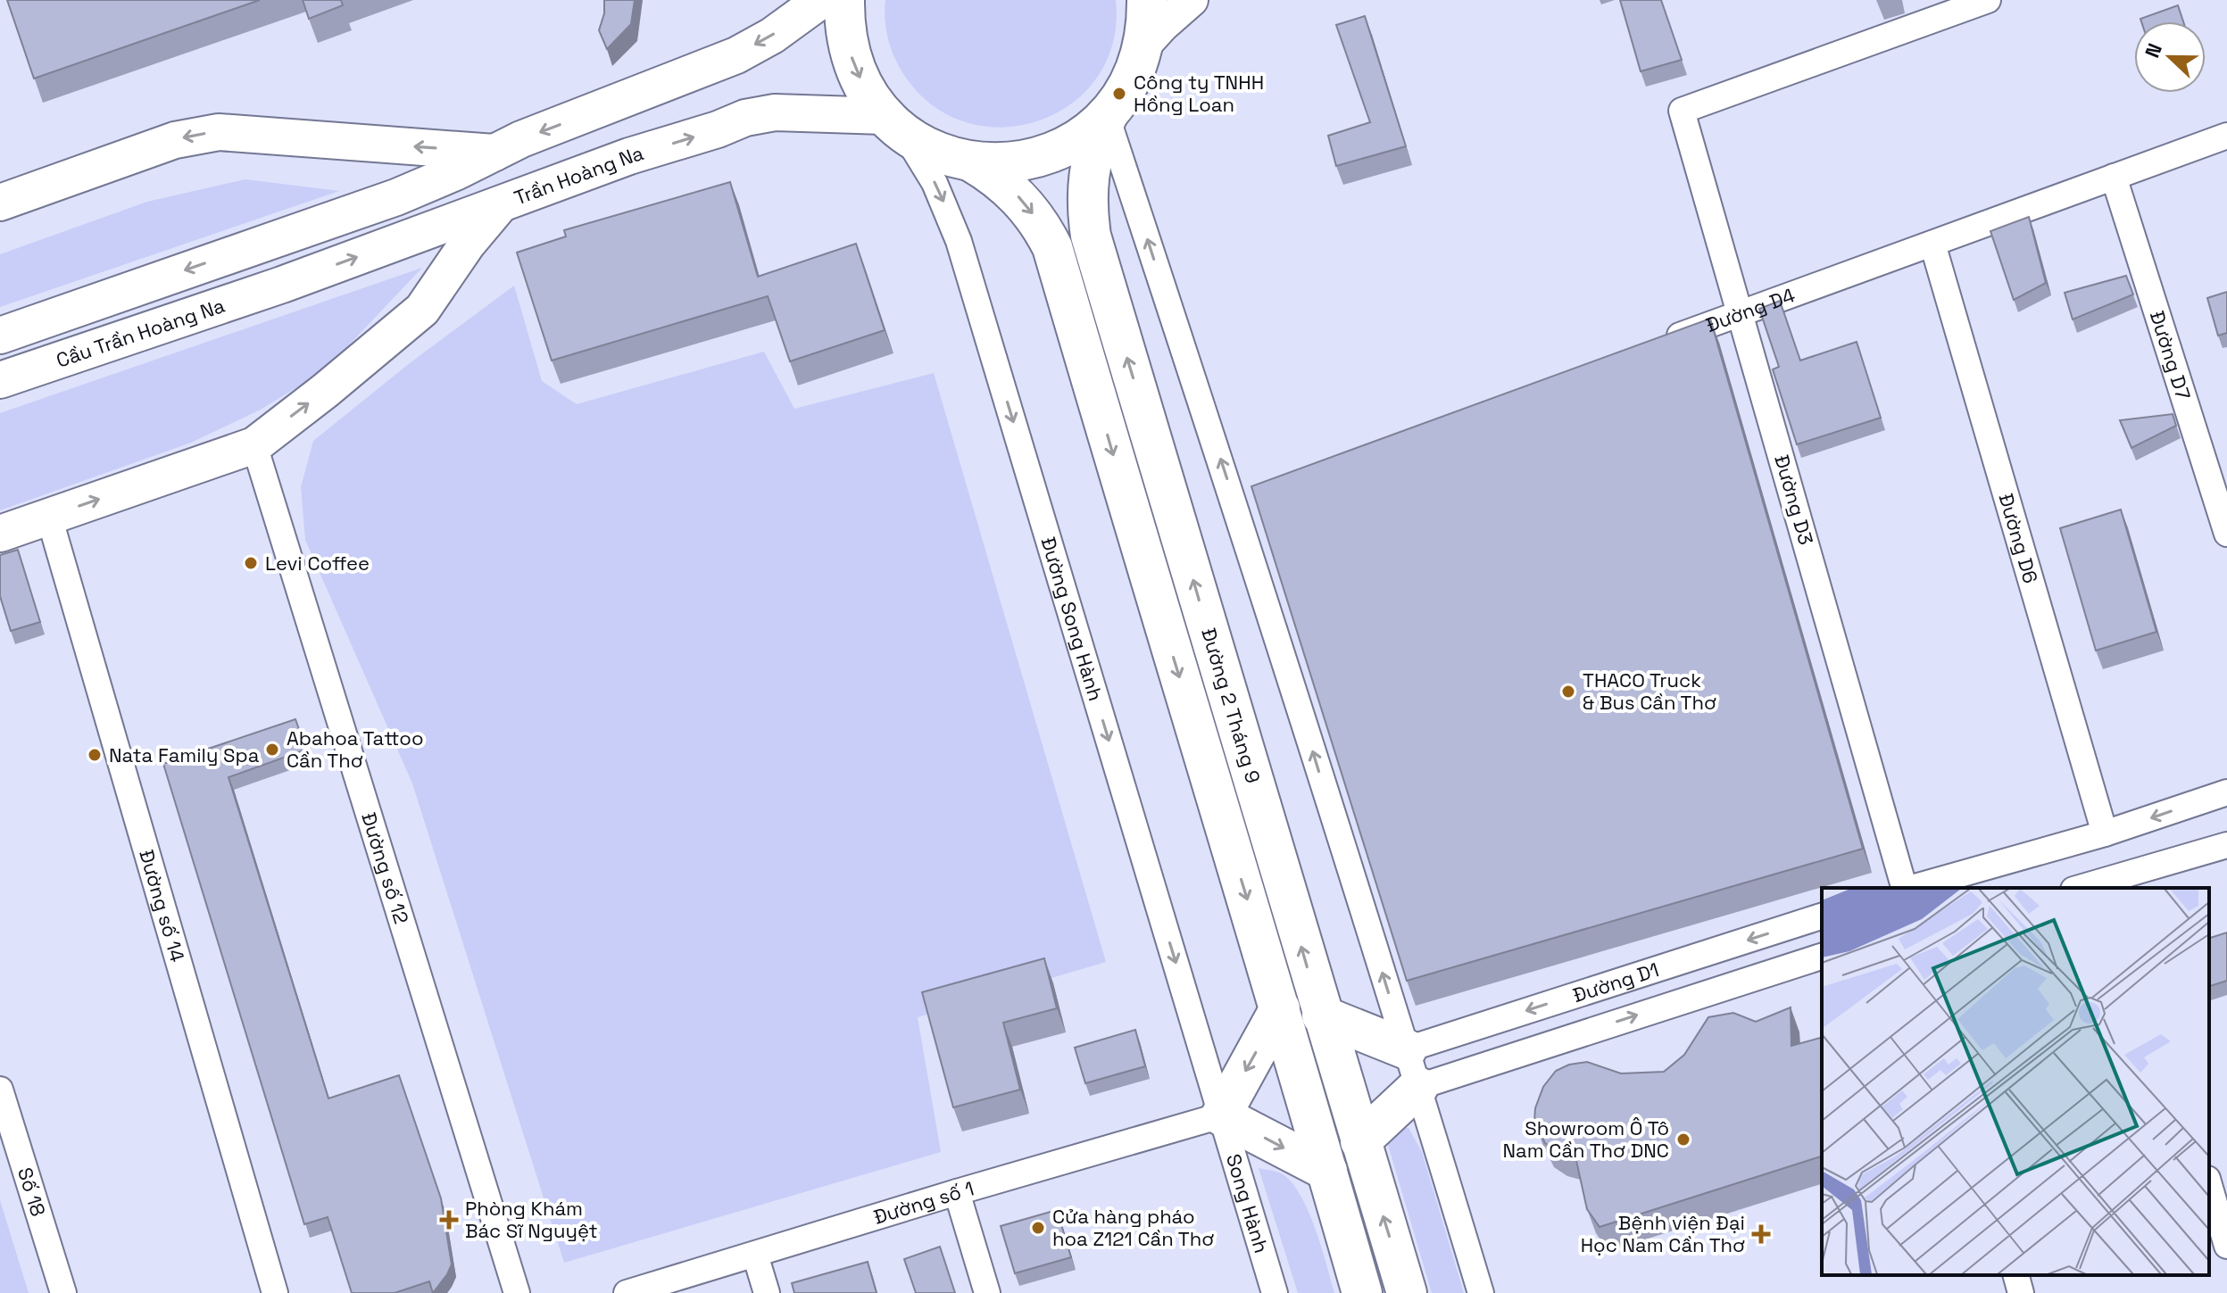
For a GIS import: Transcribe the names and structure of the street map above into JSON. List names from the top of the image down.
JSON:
{
  "streets": {
    "highway": ["Đường 2 Tháng 9"],
    "main road": ["Trần Hoàng Na", "Cầu Trần Hoàng Na"],
    "street": [
      "Đường D4",
      "Đường D7",
      "Đường D3",
      "Đường D6",
      "Đường Song Hành",
      "Đường số 12",
      "Đường số 14",
      "Đường D1",
      "Số 18",
      "Đường số 1",
      "Song Hành"
    ]
  },
  "crossings": [
    ["Trần Hoàng Na", "Cầu Trần Hoàng Na"],
    ["Trần Hoàng Na", "Đường Song Hành"],
    ["Đường D4", "Đường D7"],
    ["Đường D4", "Đường D3"],
    ["Đường D4", "Đường D6"],
    ["Đường Song Hành", "Đường số 1"],
    ["Đường Song Hành", "Song Hành"],
    ["Đường số 1", "Song Hành"]
  ],
  "places": {
    "other": [
      "Công ty TNHH Hồng Loan",
      "Levi Coffee",
      "THACO Truck & Bus Cần Thơ",
      "Abahoa Tattoo Cần Thơ",
      "Nata Family Spa",
      "Showroom Ô Tô Nam Cần Thơ DNC",
      "Cửa hàng pháo hoa Z121 Cần Thơ"
    ],
    "health": ["Phòng Khám Bác Sĩ Nguyệt", "Bệnh viện Đại Học Nam Cần Thơ"]
  },
  "north": "left"
}
